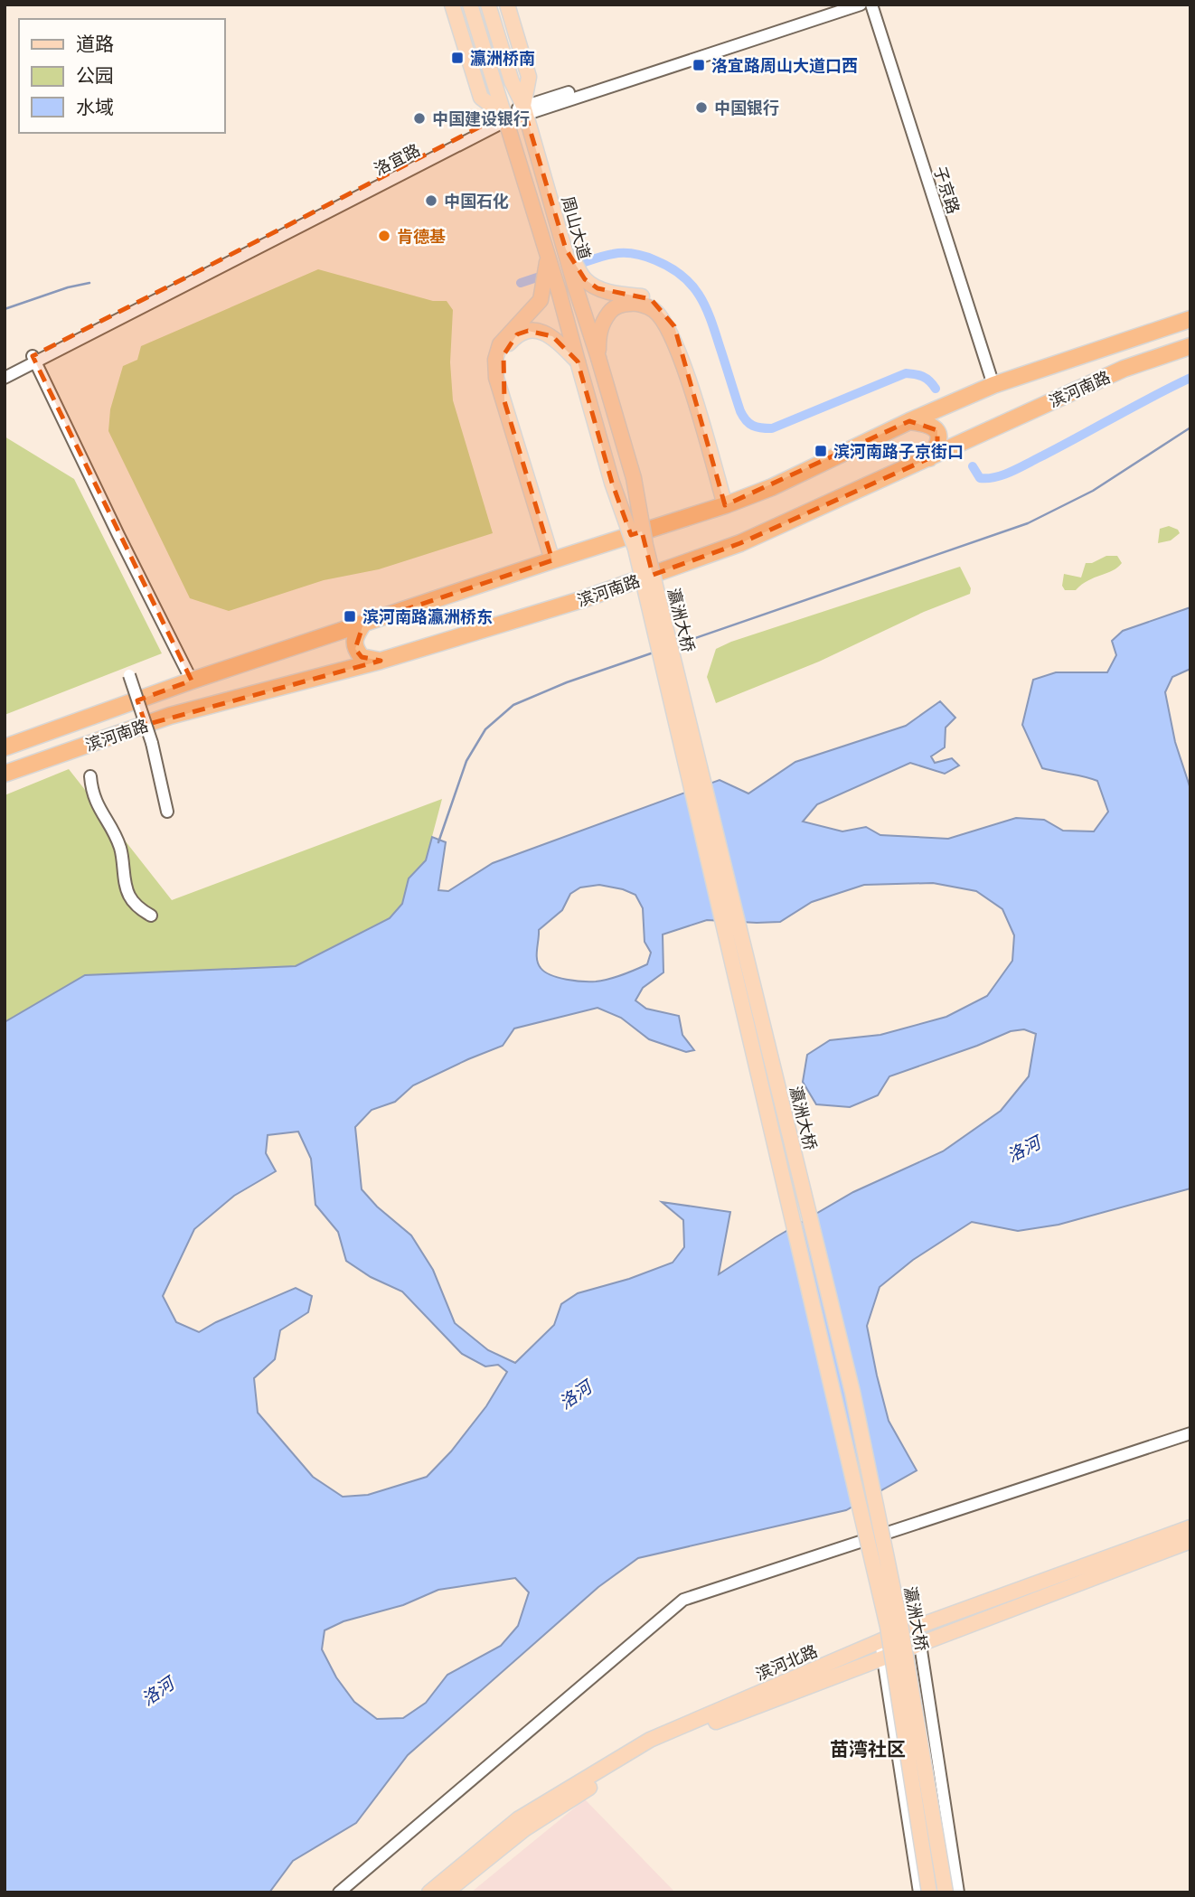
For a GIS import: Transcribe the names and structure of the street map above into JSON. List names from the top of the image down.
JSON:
{
  "streets": {
    "highway": ["滨河南路"],
    "main road": ["周山大道", "瀛洲大桥", "滨河北路"],
    "street": ["洛宜路", "子京路"]
  },
  "crossings": [
    ["洛宜路", "周山大道"],
    ["子京路", "滨河南路"],
    ["周山大道", "瀛洲大桥"]
  ],
  "districts": ["苗湾社区"],
  "water": ["洛河"],
  "places": {
    "transit": [
      "瀛洲桥南",
      "洛宜路周山大道口西",
      "滨河南路子京街口",
      "滨河南路瀛洲桥东"
    ],
    "other": [
      "中国银行",
      "中国建设银行",
      "中国石化",
      "肯德基"
    ]
  },
  "legend": ["道路", "公园", "水域"]
}
